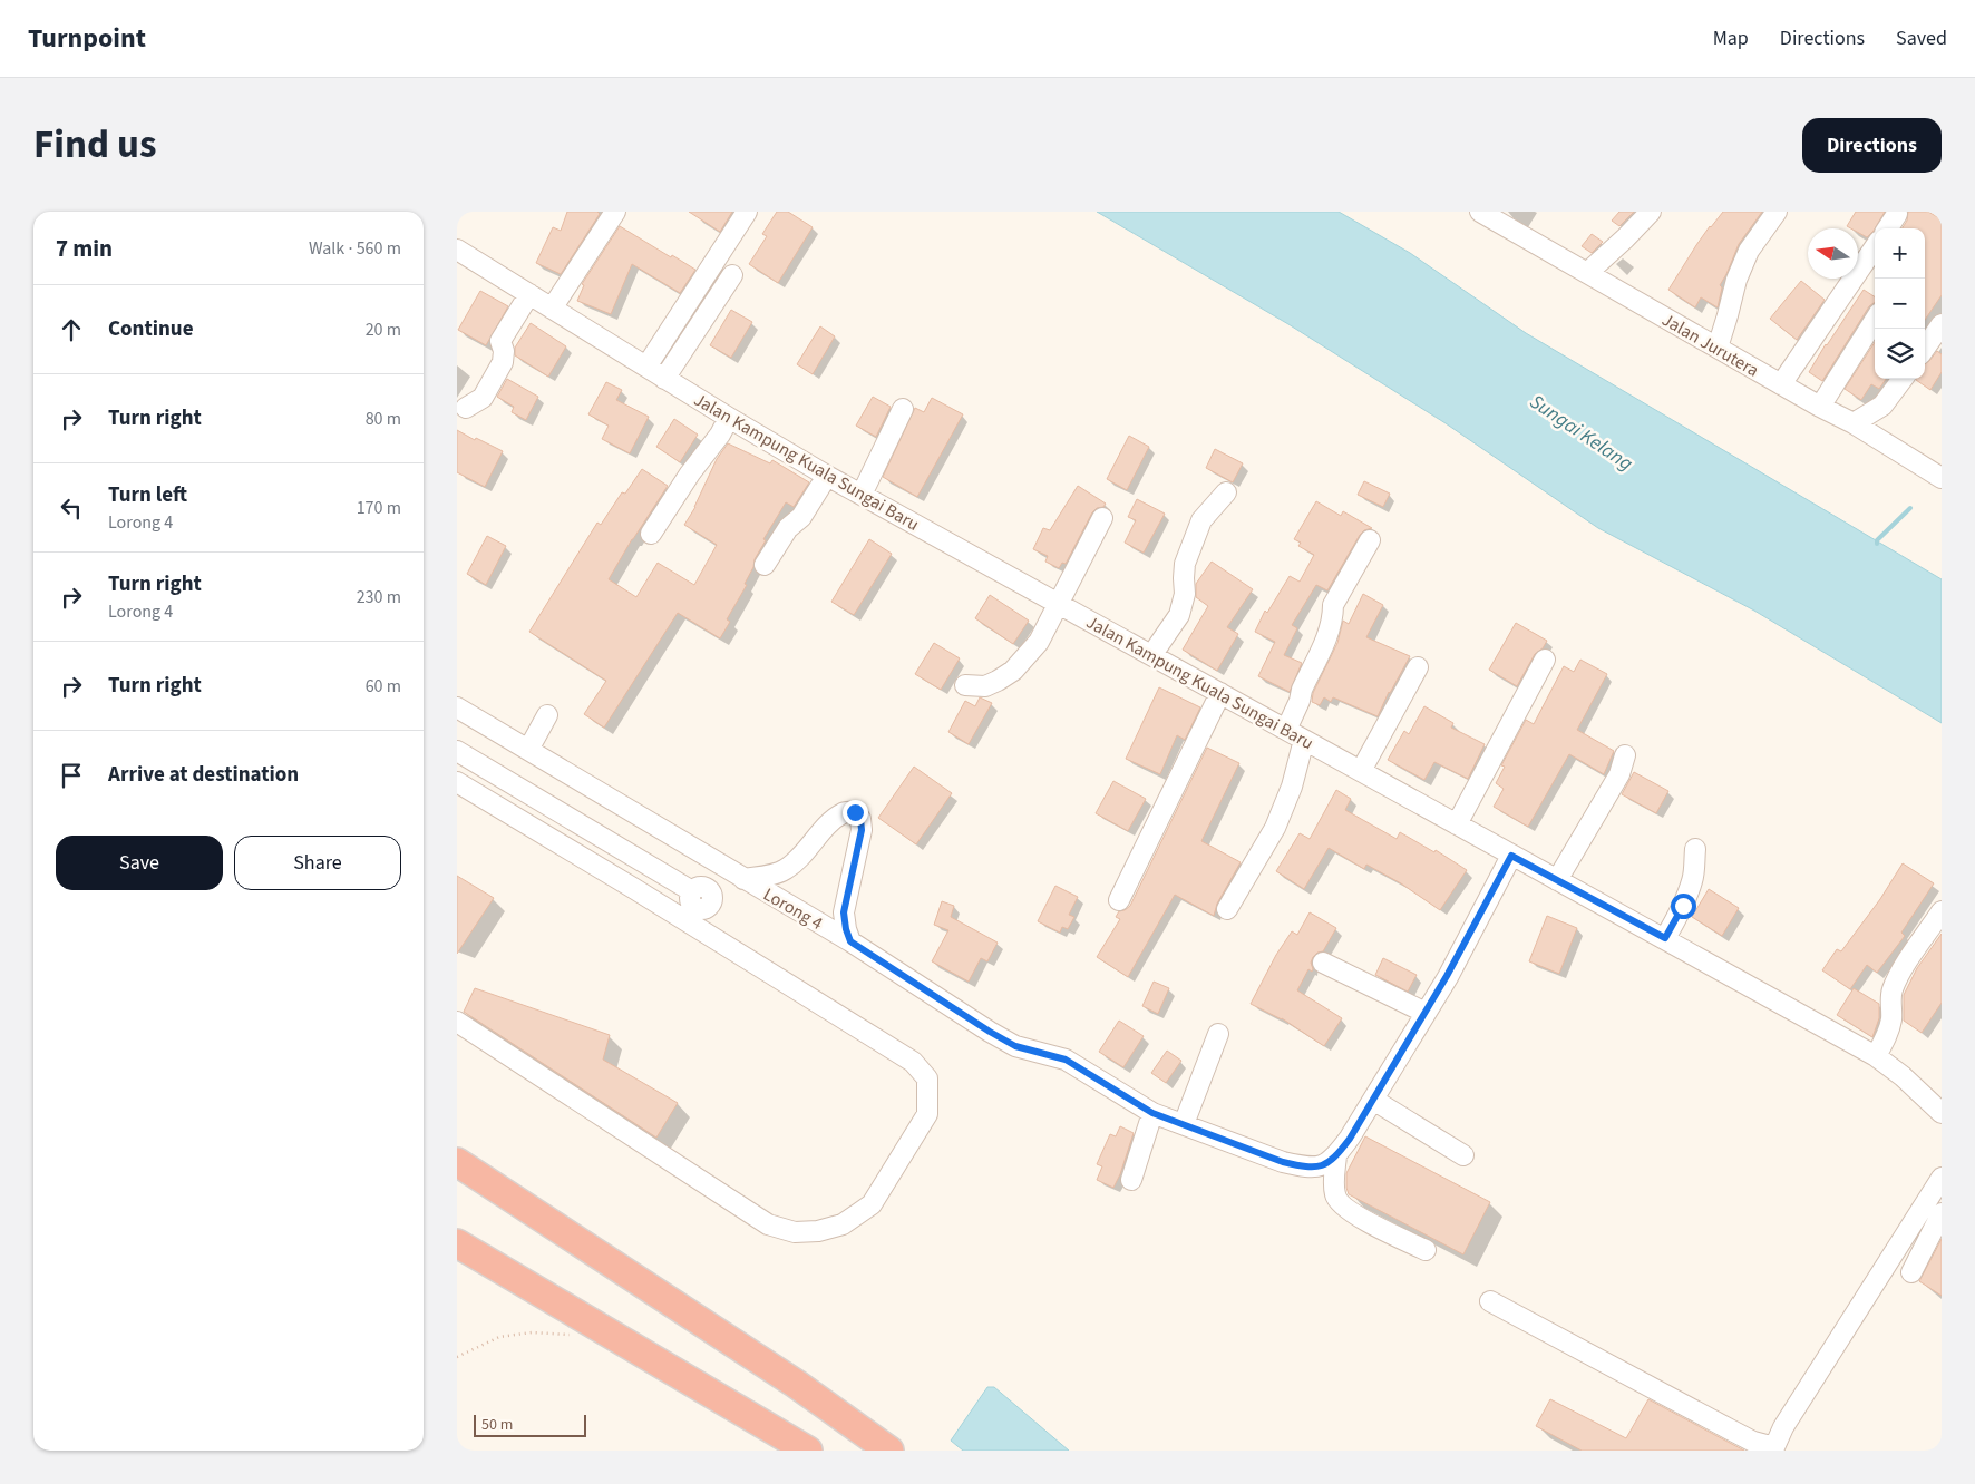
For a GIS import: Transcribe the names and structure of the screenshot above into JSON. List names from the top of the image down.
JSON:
{
  "streets": {
    "street": ["Jalan Jurutera", "Jalan Kampung Kuala Sungai Baru", "Lorong 4"]
  },
  "crossings": [
    ["Jalan Kampung Kuala Sungai Baru", "Lorong 4"]
  ],
  "water": ["Sungai Kelang"],
  "scale_bar": "50 m",
  "north": "left",
  "page": {
    "header": "Turnpoint",
    "nav": ["Map", "Directions", "Saved"],
    "title": "Find us",
    "buttons": [
      "Directions",
      ["Save", "Share"]
    ],
    "heading": ["7 min", "Walk · 560 m"],
    "map_buttons": ["+", "−"],
    "list": [
      ["Continue", "20 m"],
      ["Turn right", "80 m"],
      ["Turn left", "Lorong 4", "170 m"],
      ["Turn right", "Lorong 4", "230 m"],
      ["Turn right", "60 m"],
      "Arrive at destination"
    ],
    "scale": "50 m"
  }
}
